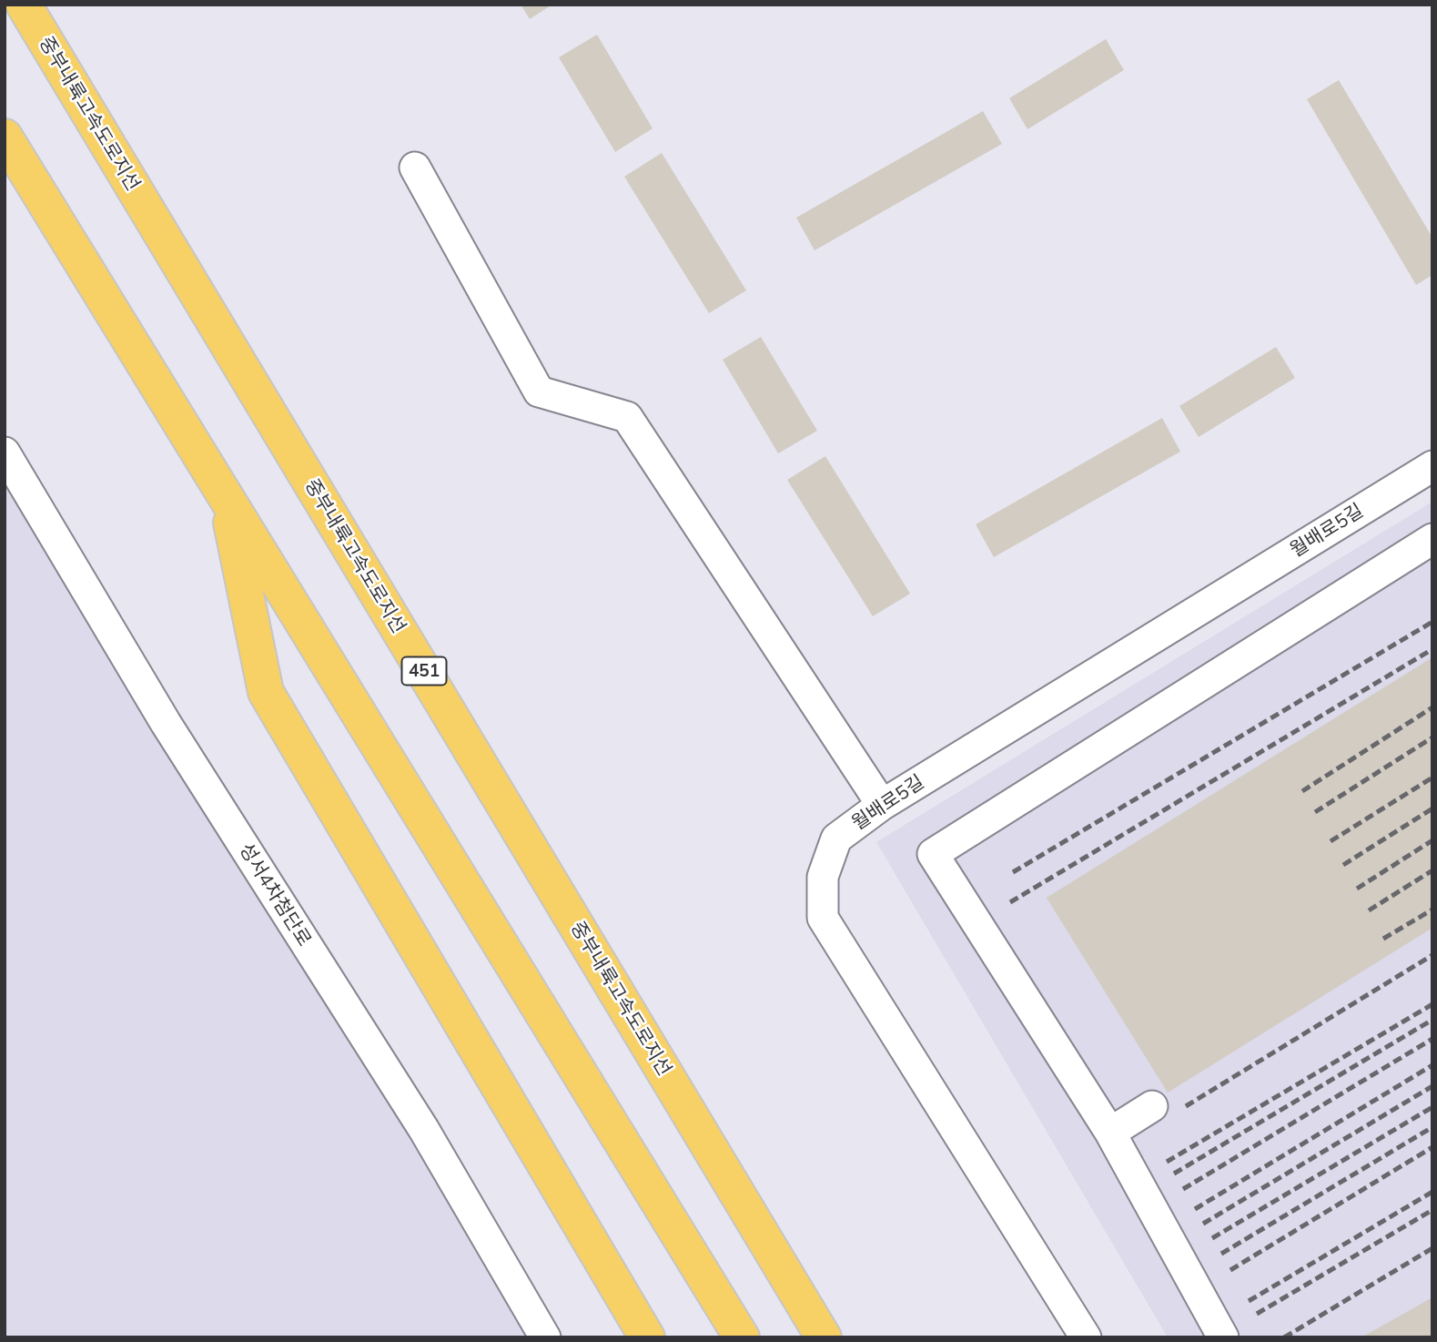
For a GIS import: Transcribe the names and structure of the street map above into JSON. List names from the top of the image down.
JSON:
{
  "streets": {
    "highway": ["중부내륙고속도로지선", "451"],
    "street": ["월배로5길", "성서4차첨단로"]
  }
}
